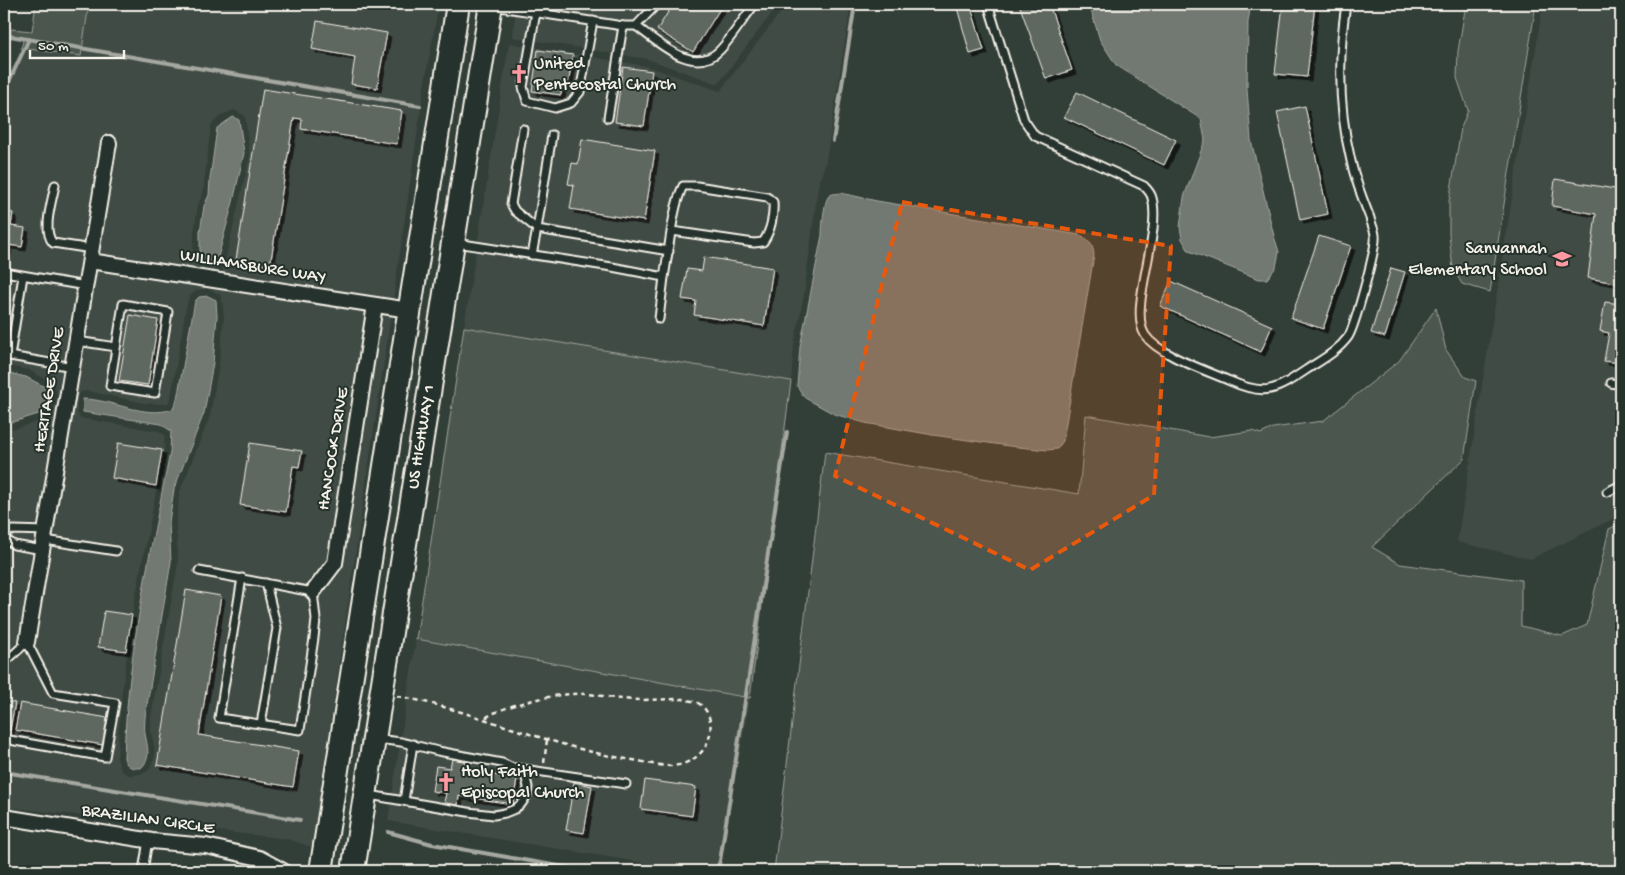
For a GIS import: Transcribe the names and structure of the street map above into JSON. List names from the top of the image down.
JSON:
{
  "streets": {
    "main road": ["US HIGHWAY 1"],
    "street": [
      "WILLIAMSBURG WAY",
      "HERITAGE DRIVE",
      "HANCOCK DRIVE",
      "BRAZILIAN CIRCLE"
    ]
  },
  "crossings": [
    ["WILLIAMSBURG WAY", "HERITAGE DRIVE"],
    ["WILLIAMSBURG WAY", "US HIGHWAY 1"],
    ["WILLIAMSBURG WAY", "HANCOCK DRIVE"]
  ],
  "places": {
    "church": ["United Pentecostal Church", "Holy Faith Episcopal Church"],
    "school or university": ["Sanvannah Elementary School"]
  },
  "scale_bar": "50 m"
}
